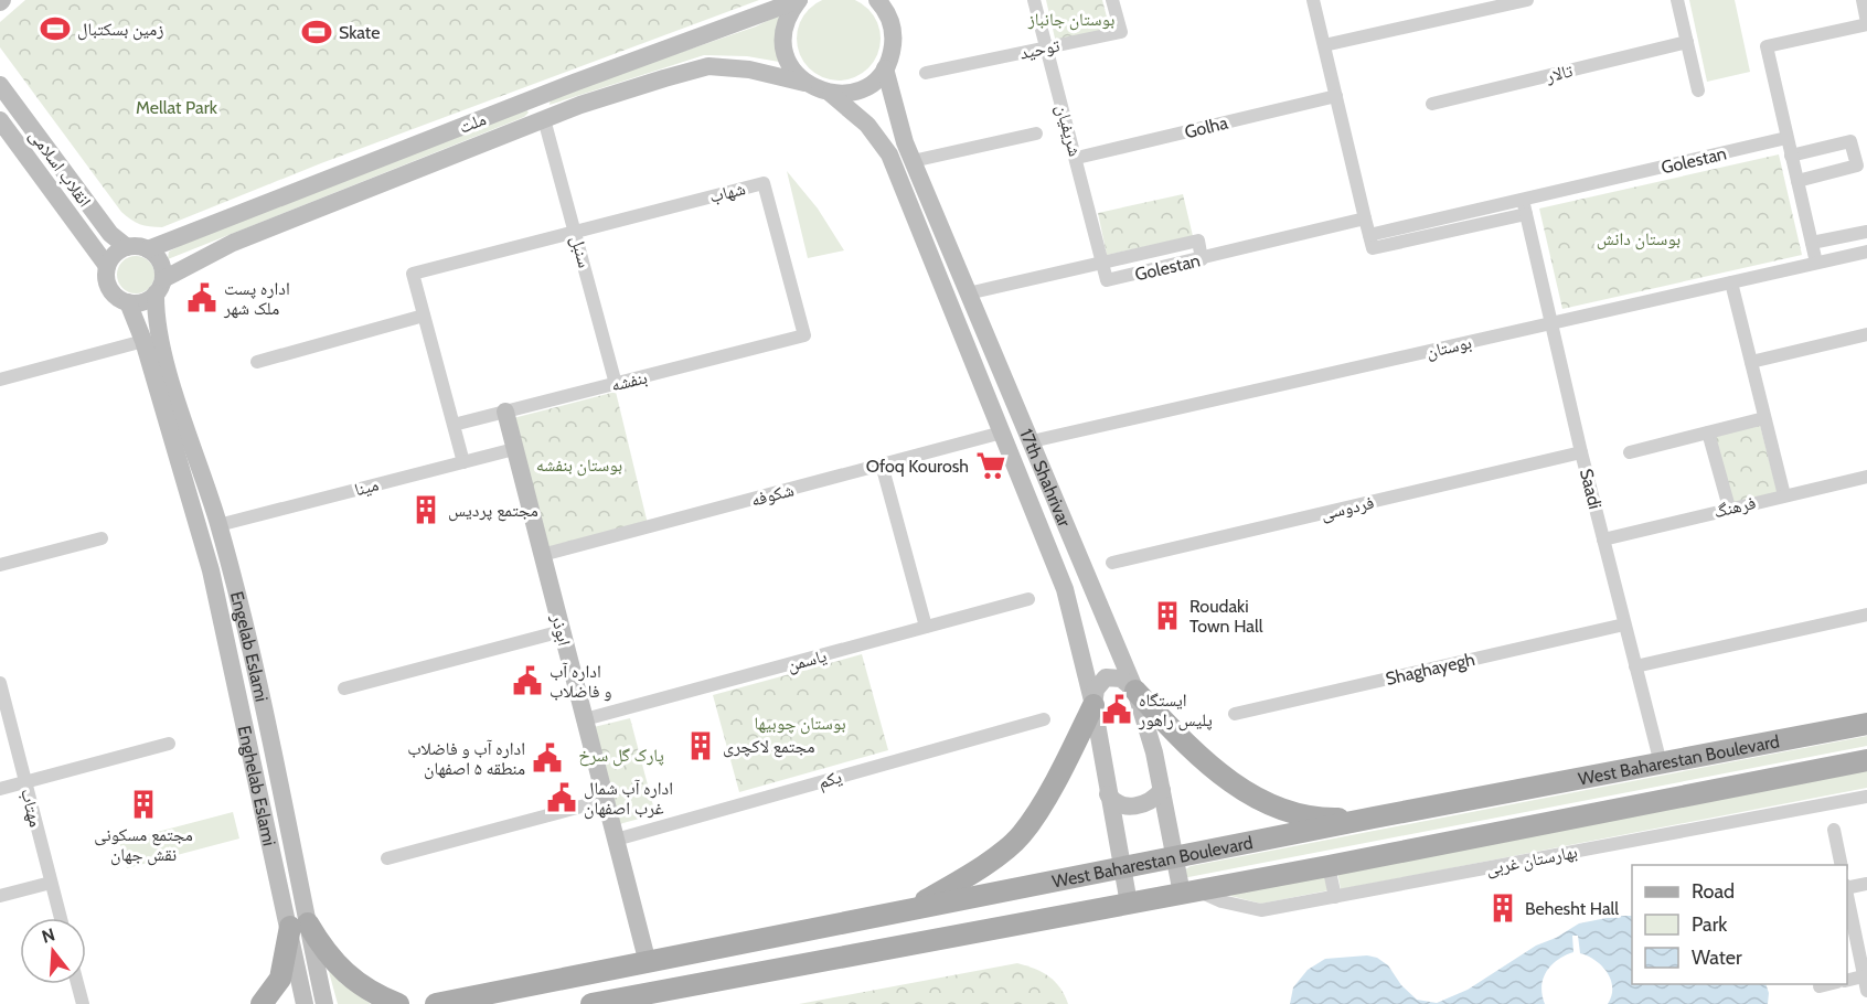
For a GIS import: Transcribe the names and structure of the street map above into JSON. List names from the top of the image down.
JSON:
{
  "streets": {
    "main road": [
      "ملت",
      "انقلاب اسلامی",
      "17th Shahrivar",
      "ابوذر",
      "Engelab Eslami",
      "West Baharestan Boulevard",
      "Enghelab Eslami"
    ],
    "street": [
      "توحید",
      "تالار",
      "Golha",
      "شریفیان",
      "Golestan",
      "شهاب",
      "سنبل",
      "بوستان",
      "بنفشه",
      "مینا",
      "Saadi",
      "شکوفه",
      "فرهنگ",
      "فردوسی",
      "یاسمن",
      "Shaghayegh",
      "یکم",
      "مهتاب",
      "بهارستان غربی"
    ]
  },
  "crossings": [
    ["توحید", "شریفیان"],
    ["ملت", "انقلاب اسلامی"],
    ["ملت", "سنبل"],
    ["ملت", "17th Shahrivar"],
    ["ملت", "Engelab Eslami"],
    ["ملت", "Enghelab Eslami"],
    ["Golha", "شریفیان"],
    ["شریفیان", "Golestan"],
    ["Golestan", "Saadi"],
    ["انقلاب اسلامی", "Engelab Eslami"],
    ["انقلاب اسلامی", "Enghelab Eslami"],
    ["شهاب", "سنبل"],
    ["شهاب", "بنفشه"],
    ["سنبل", "بنفشه"],
    ["بوستان", "17th Shahrivar"],
    ["بوستان", "Saadi"],
    ["بنفشه", "ابوذر"],
    ["17th Shahrivar", "شکوفه"],
    ["17th Shahrivar", "West Baharestan Boulevard"],
    ["17th Shahrivar", "بهارستان غربی"],
    ["مینا", "ابوذر"],
    ["مینا", "Engelab Eslami"],
    ["Saadi", "فرهنگ"],
    ["Saadi", "فردوسی"],
    ["Saadi", "Shaghayegh"],
    ["Saadi", "West Baharestan Boulevard"],
    ["شکوفه", "ابوذر"],
    ["ابوذر", "یاسمن"],
    ["ابوذر", "West Baharestan Boulevard"],
    ["ابوذر", "یکم"],
    ["Engelab Eslami", "Enghelab Eslami"],
    ["West Baharestan Boulevard", "بهارستان غربی"]
  ],
  "parks": [
    "بوستان جانباز",
    "Mellat Park",
    "بوستان دانش",
    "بوستان بنفشه",
    "بوستان چوبیها",
    "پارک گل سرخ"
  ],
  "places": {
    "sports": ["زمین بسکتبال", "Skate"],
    "public building": [
      "اداره پست ملک شهر",
      "اداره آب و فاضلاب",
      "ایستگاه پلیس راهور",
      "اداره آب و فاضلاب منطقه ۵ اصفهان",
      "اداره آب شمال غرب اصفهان"
    ],
    "supermarket": ["Ofoq Kourosh"],
    "building": [
      "مجتمع پردیس",
      "Roudaki Town Hall",
      "مجتمع لاکچری",
      "مجتمع مسکونی نقش جهان",
      "Behesht Hall"
    ]
  },
  "legend": ["Road", "Park", "Water"],
  "north": "top"
}
